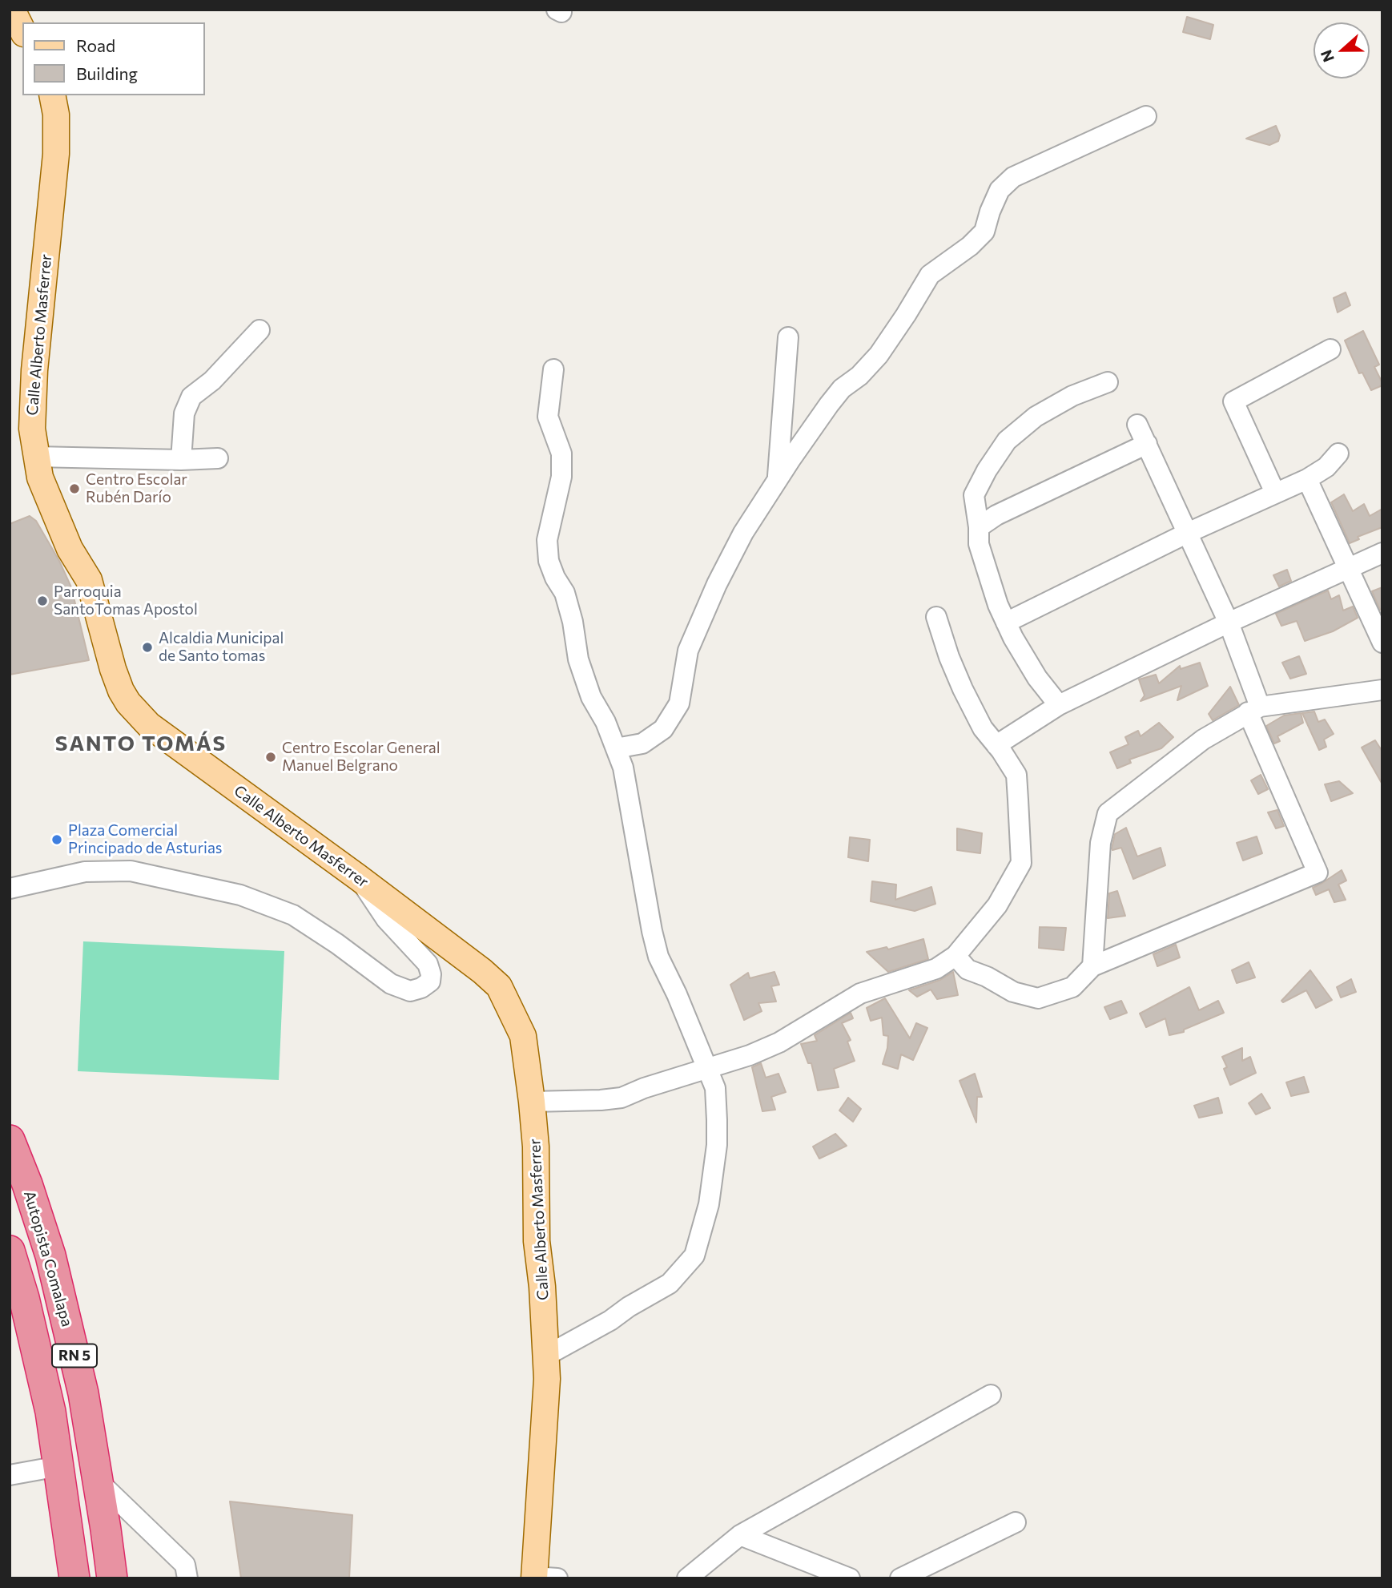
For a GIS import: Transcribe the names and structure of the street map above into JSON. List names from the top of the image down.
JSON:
{
  "streets": {
    "highway": ["Autopista Comalapa", "RN 5"],
    "main road": ["Calle Alberto Masferrer"]
  },
  "districts": ["SANTO TOMÁS"],
  "places": [
    "Centro Escolar Rubén Darío",
    "Parroquia SantoTomas Apostol",
    "Alcaldia Municipal de Santo tomas",
    "Centro Escolar General Manuel Belgrano",
    "Plaza Comercial Principado de Asturias"
  ],
  "legend": ["Road", "Building"],
  "north": "left"
}
